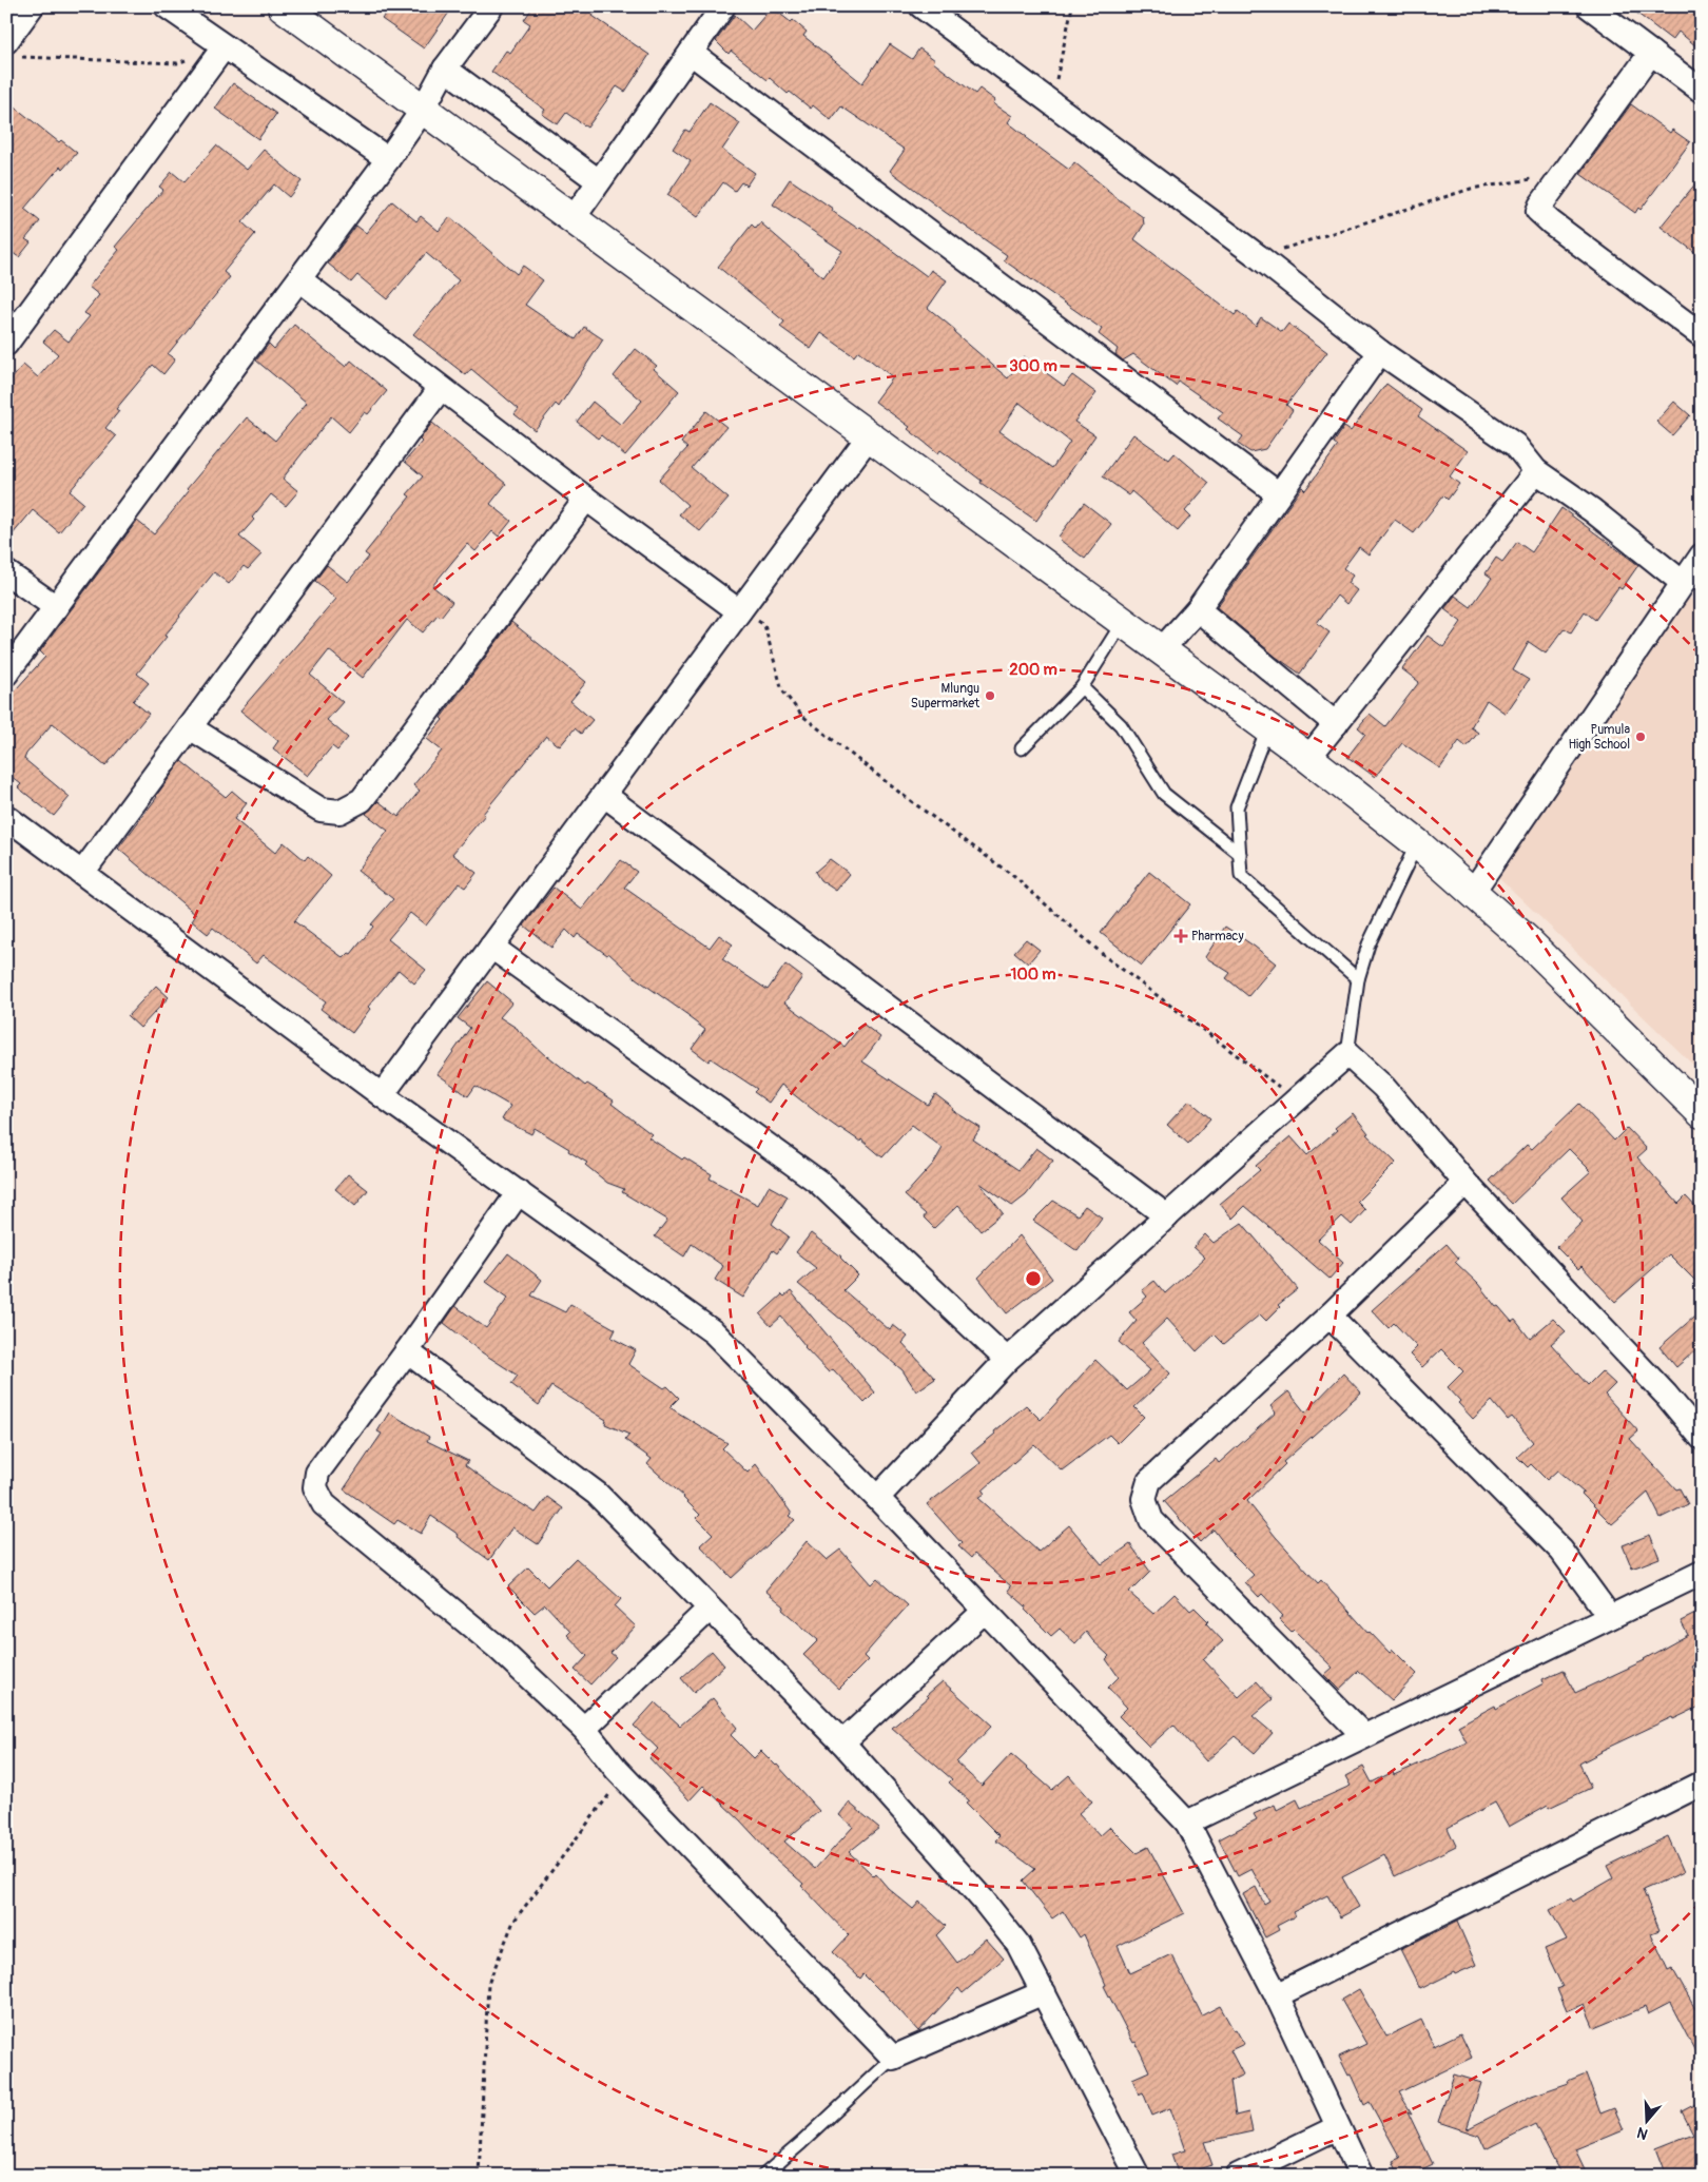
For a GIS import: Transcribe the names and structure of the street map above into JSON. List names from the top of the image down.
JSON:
{
  "places": {
    "other": ["Mlungu Supermarket", "Pumula High School"],
    "health": ["Pharmacy"]
  },
  "north": "bottom",
  "rings": ["300 m", "200 m", "100 m"]
}
